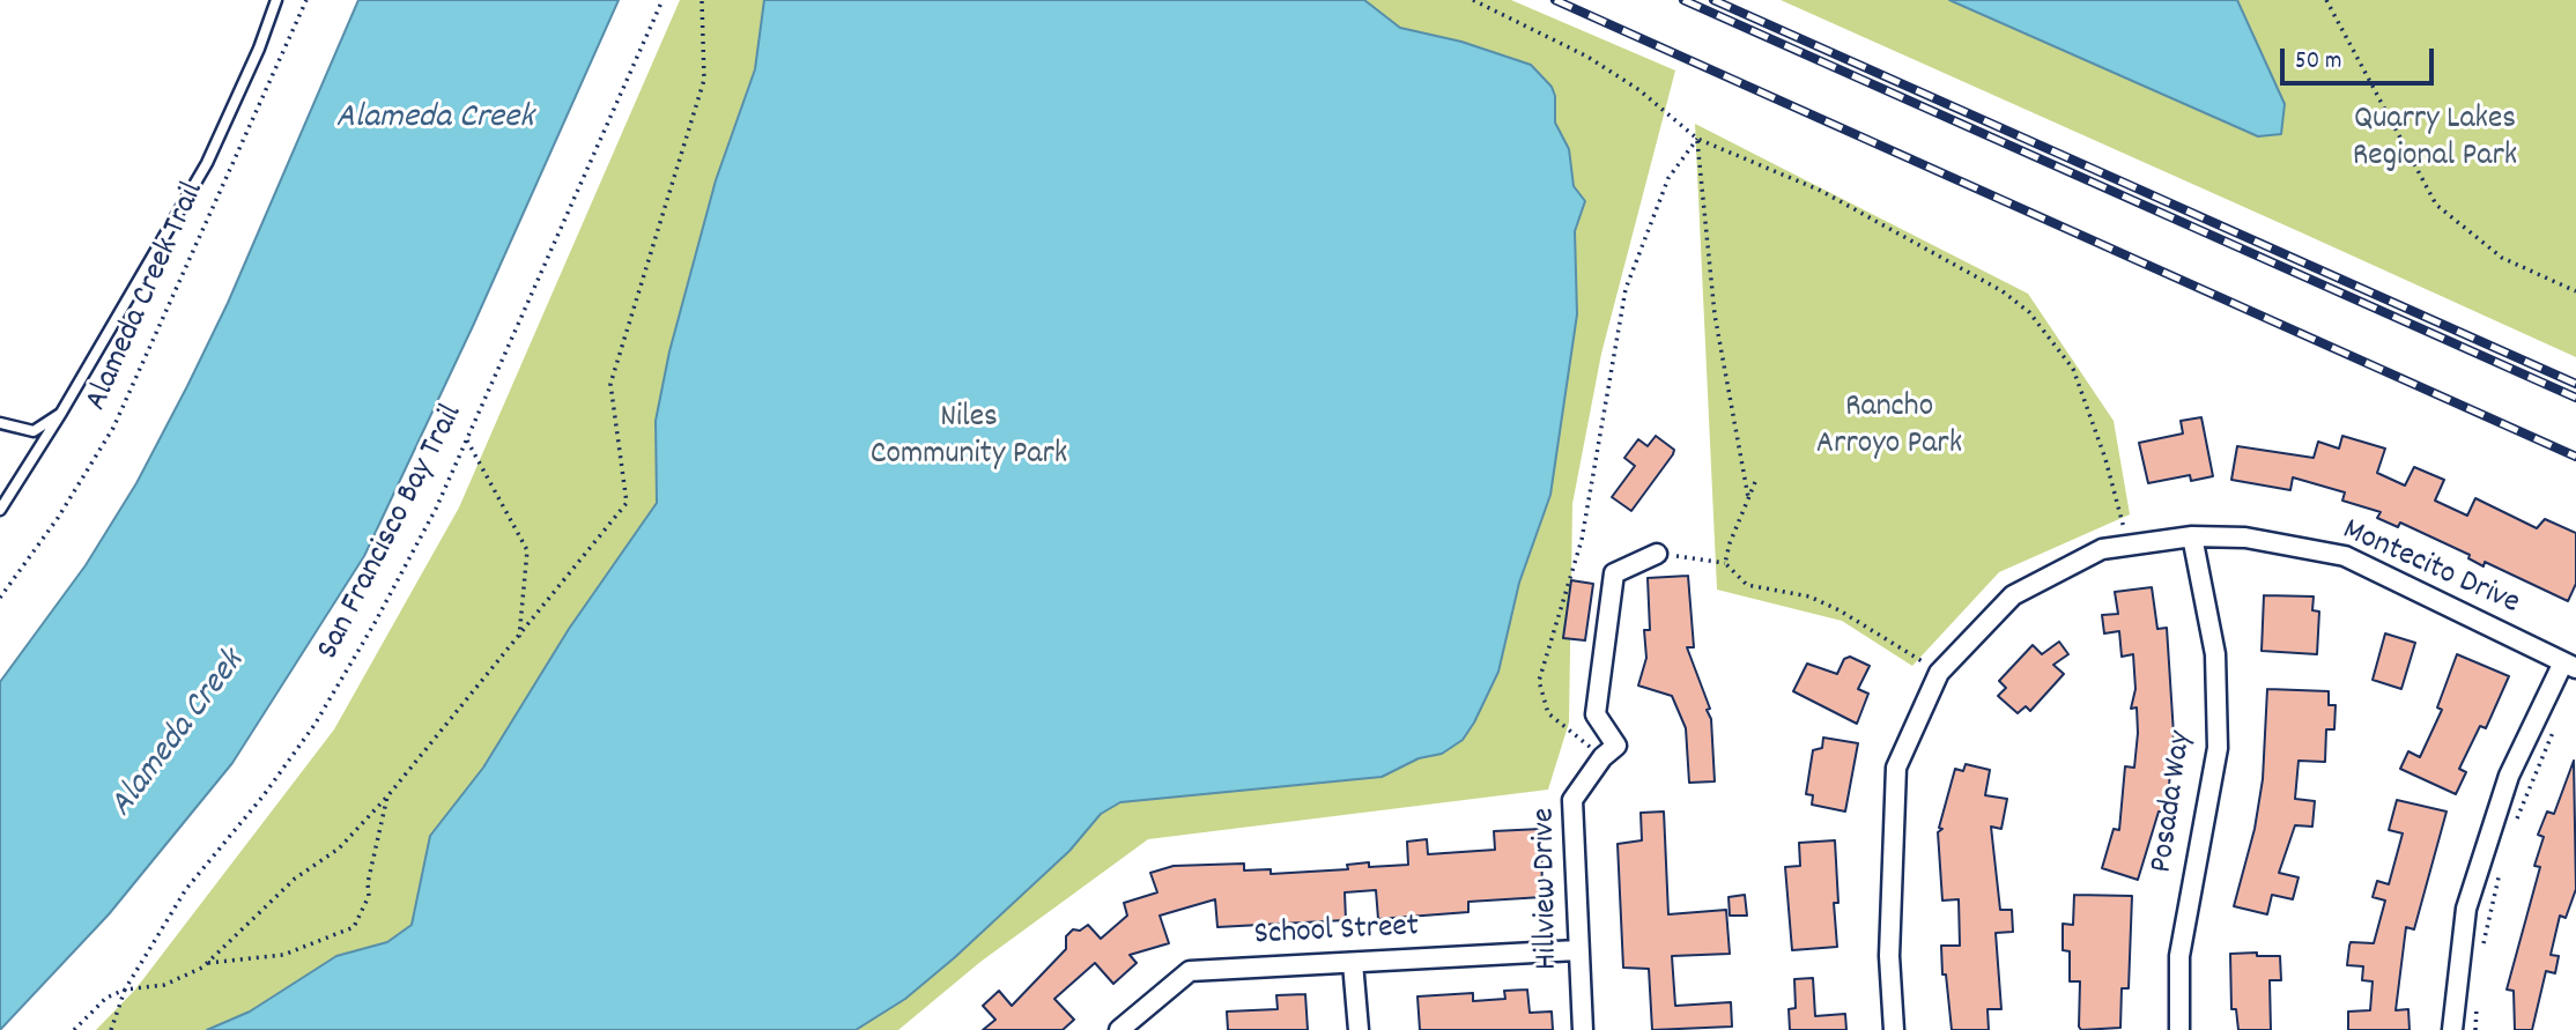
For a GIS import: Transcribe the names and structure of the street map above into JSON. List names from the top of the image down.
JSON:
{
  "streets": {
    "street": [
      "Montecito Drive",
      "Posada Way",
      "Hillview Drive",
      "School Street"
    ],
    "path": ["Alameda Creek Trail", "San Francisco Bay Trail"]
  },
  "crossings": [
    ["Montecito Drive", "Posada Way"],
    ["Hillview Drive", "School Street"]
  ],
  "water": ["Alameda Creek"],
  "parks": ["Quarry Lakes Regional Park", "Rancho Arroyo Park", "Niles Community Park"],
  "scale_bar": "50 m"
}
